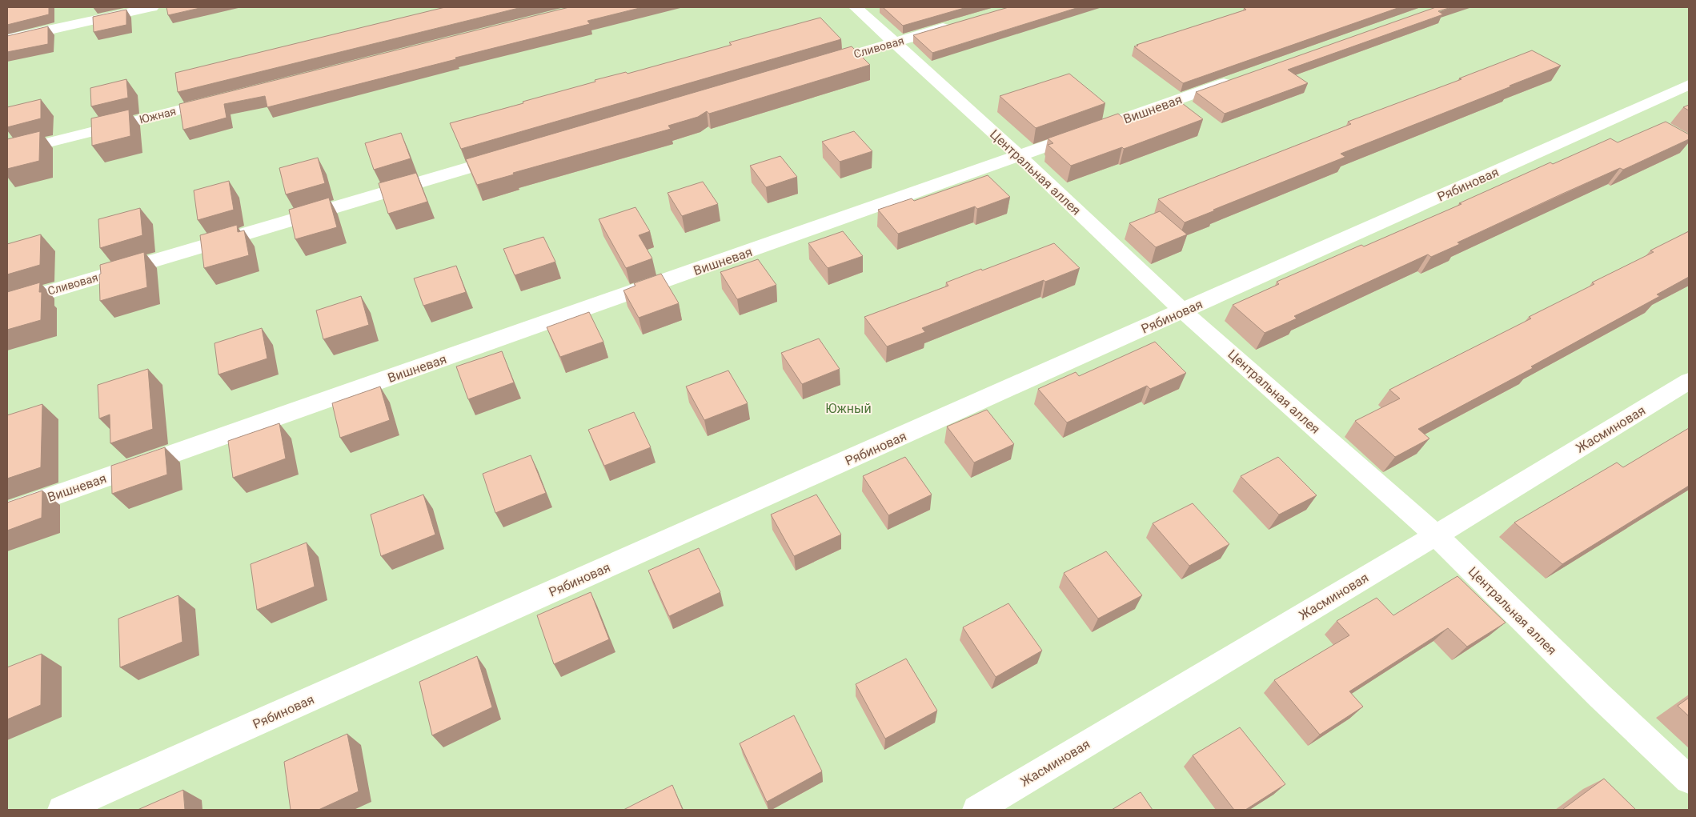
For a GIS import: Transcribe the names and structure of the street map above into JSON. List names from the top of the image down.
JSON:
{
  "streets": {
    "street": [
      "Сливовая",
      "Вишневая",
      "Южная",
      "Центральная аллея",
      "Рябиновая",
      "Жасминовая"
    ]
  },
  "crossings": [
    ["Сливовая", "Центральная аллея"],
    ["Вишневая", "Центральная аллея"],
    ["Центральная аллея", "Рябиновая"],
    ["Центральная аллея", "Жасминовая"]
  ],
  "parks": ["Южный"]
}
